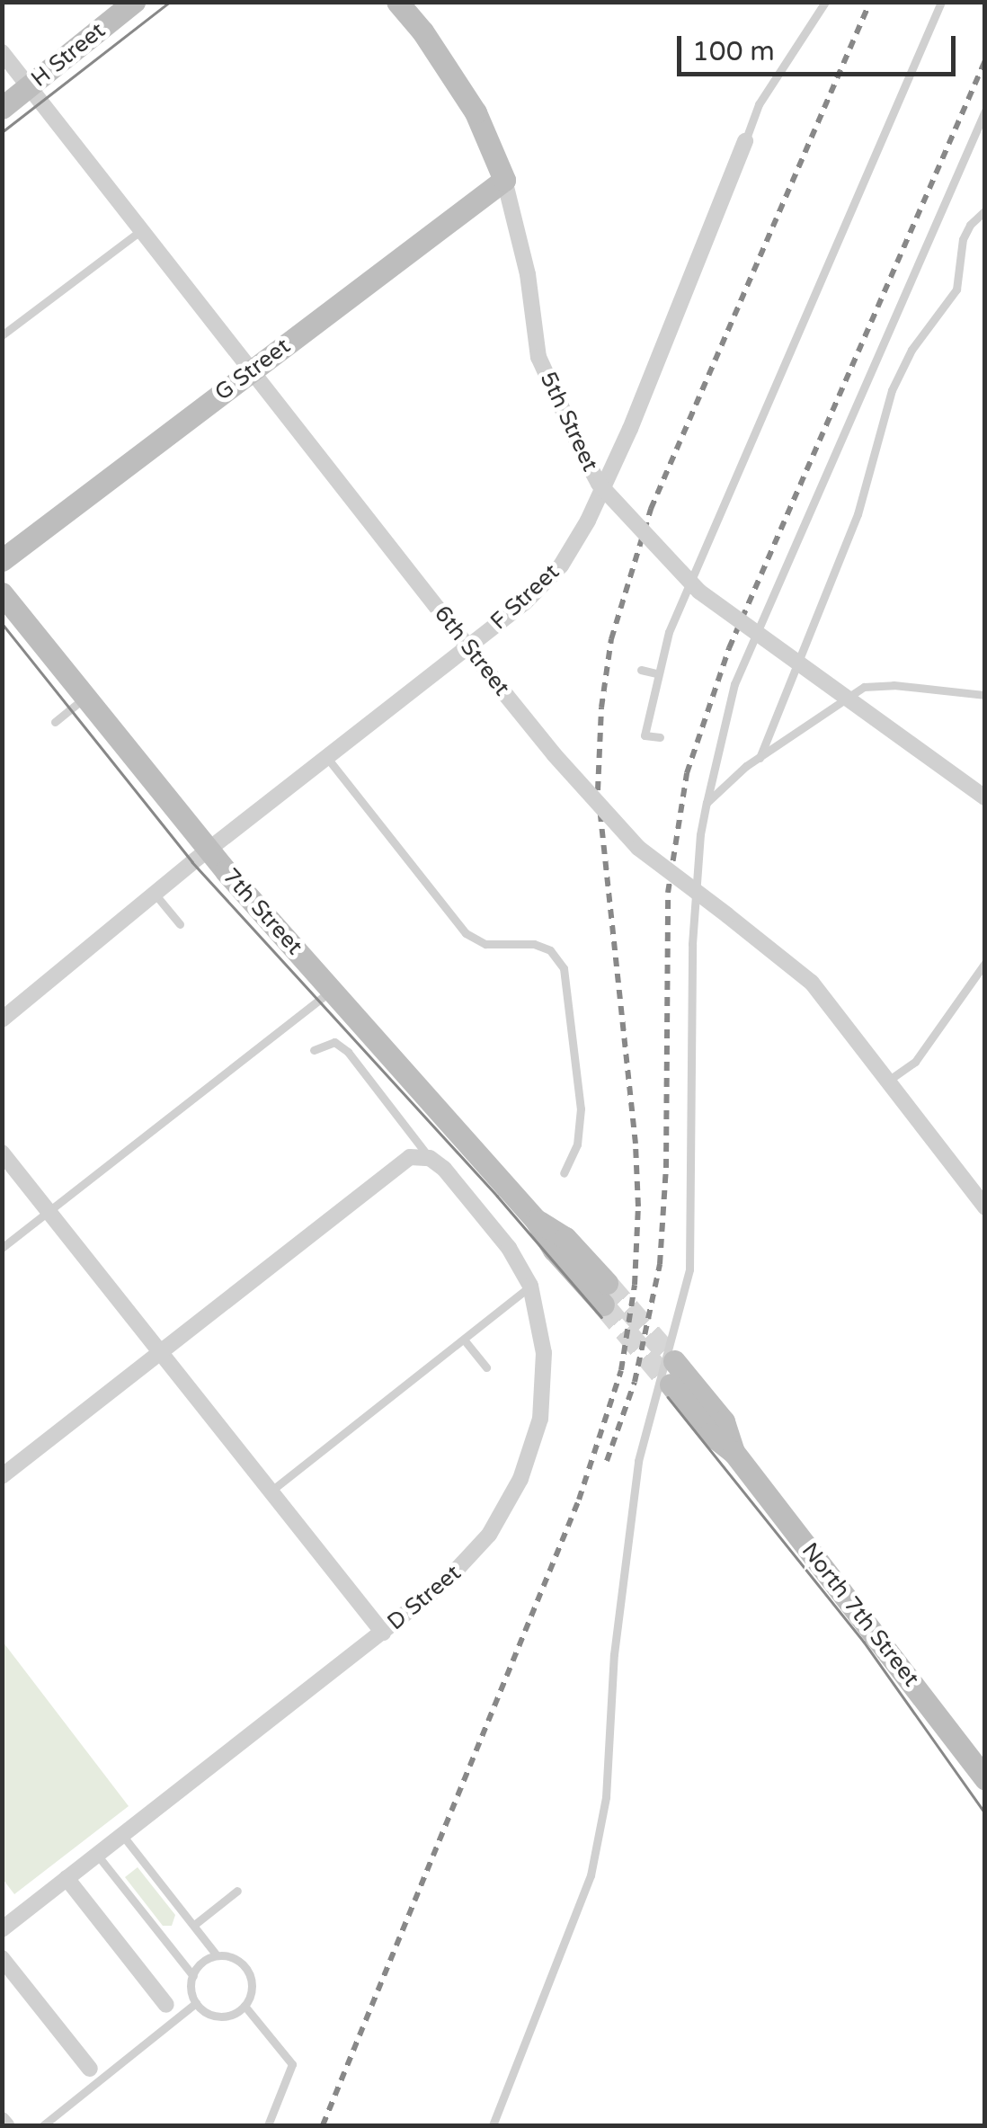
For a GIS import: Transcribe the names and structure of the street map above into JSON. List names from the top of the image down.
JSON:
{
  "streets": {
    "main road": [
      "H Street",
      "G Street",
      "5th Street",
      "7th Street",
      "North 7th Street"
    ],
    "street": ["F Street", "6th Street", "D Street"]
  },
  "crossings": [
    ["H Street", "6th Street"],
    ["G Street", "5th Street"],
    ["G Street", "6th Street"],
    ["F Street", "7th Street"]
  ],
  "scale_bar": "100 m"
}
